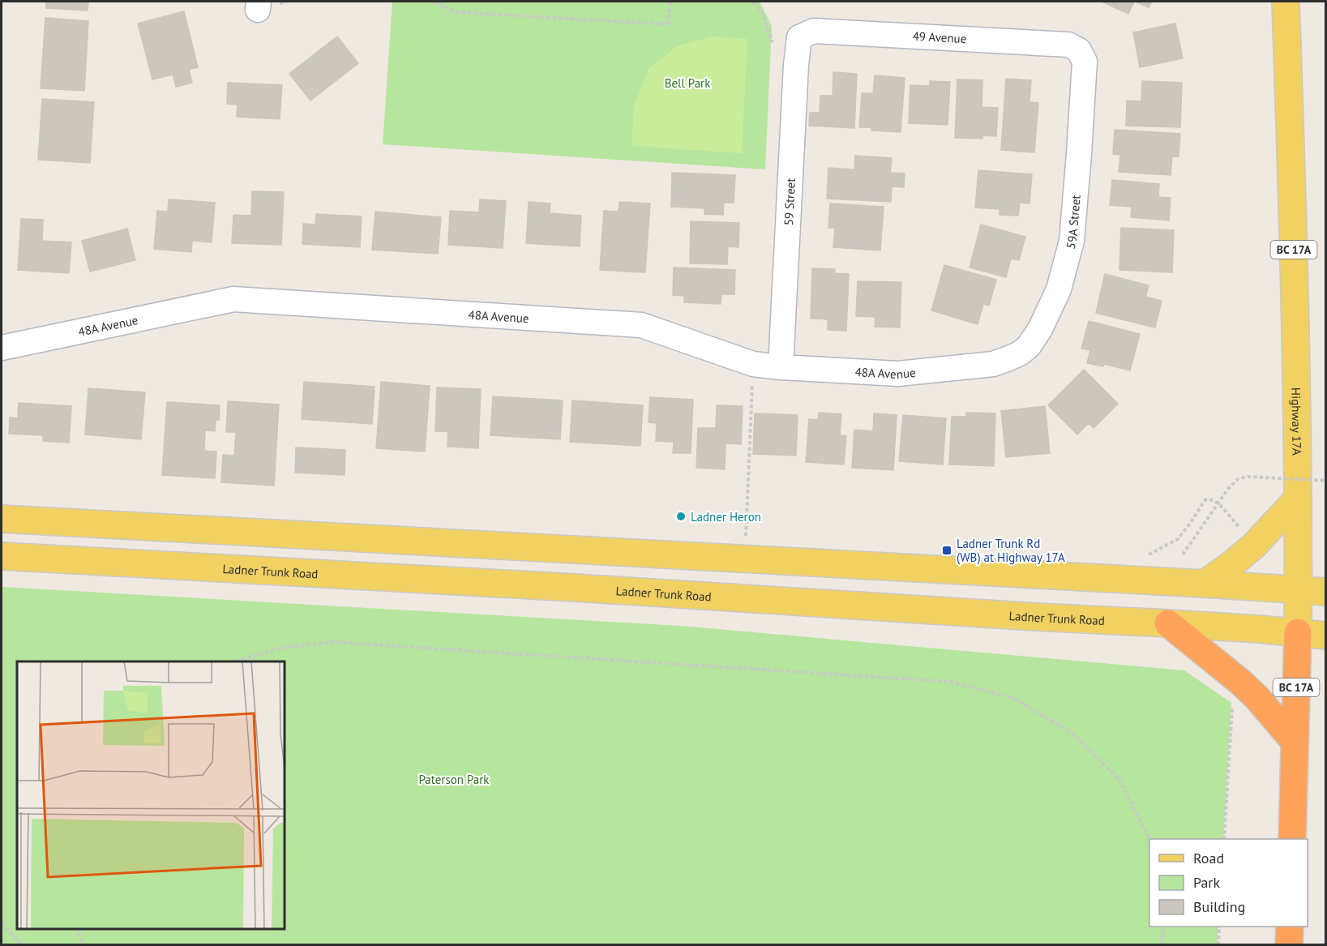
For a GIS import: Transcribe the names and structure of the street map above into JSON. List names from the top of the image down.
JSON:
{
  "streets": {
    "highway": ["BC 17A", "Highway 17A"],
    "main road": ["Ladner Trunk Road"],
    "street": [
      "49 Avenue",
      "59 Street",
      "59A Street",
      "48A Avenue"
    ]
  },
  "crossings": [
    ["49 Avenue", "59 Street"],
    ["49 Avenue", "59A Street"],
    ["59 Street", "48A Avenue"],
    ["59A Street", "48A Avenue"],
    ["Highway 17A", "Ladner Trunk Road"]
  ],
  "parks": ["Bell Park", "Paterson Park"],
  "places": {
    "other": ["Ladner Heron"],
    "transit": ["Ladner Trunk Rd (WB) at Highway 17A"]
  },
  "legend": ["Road", "Park", "Building"]
}
